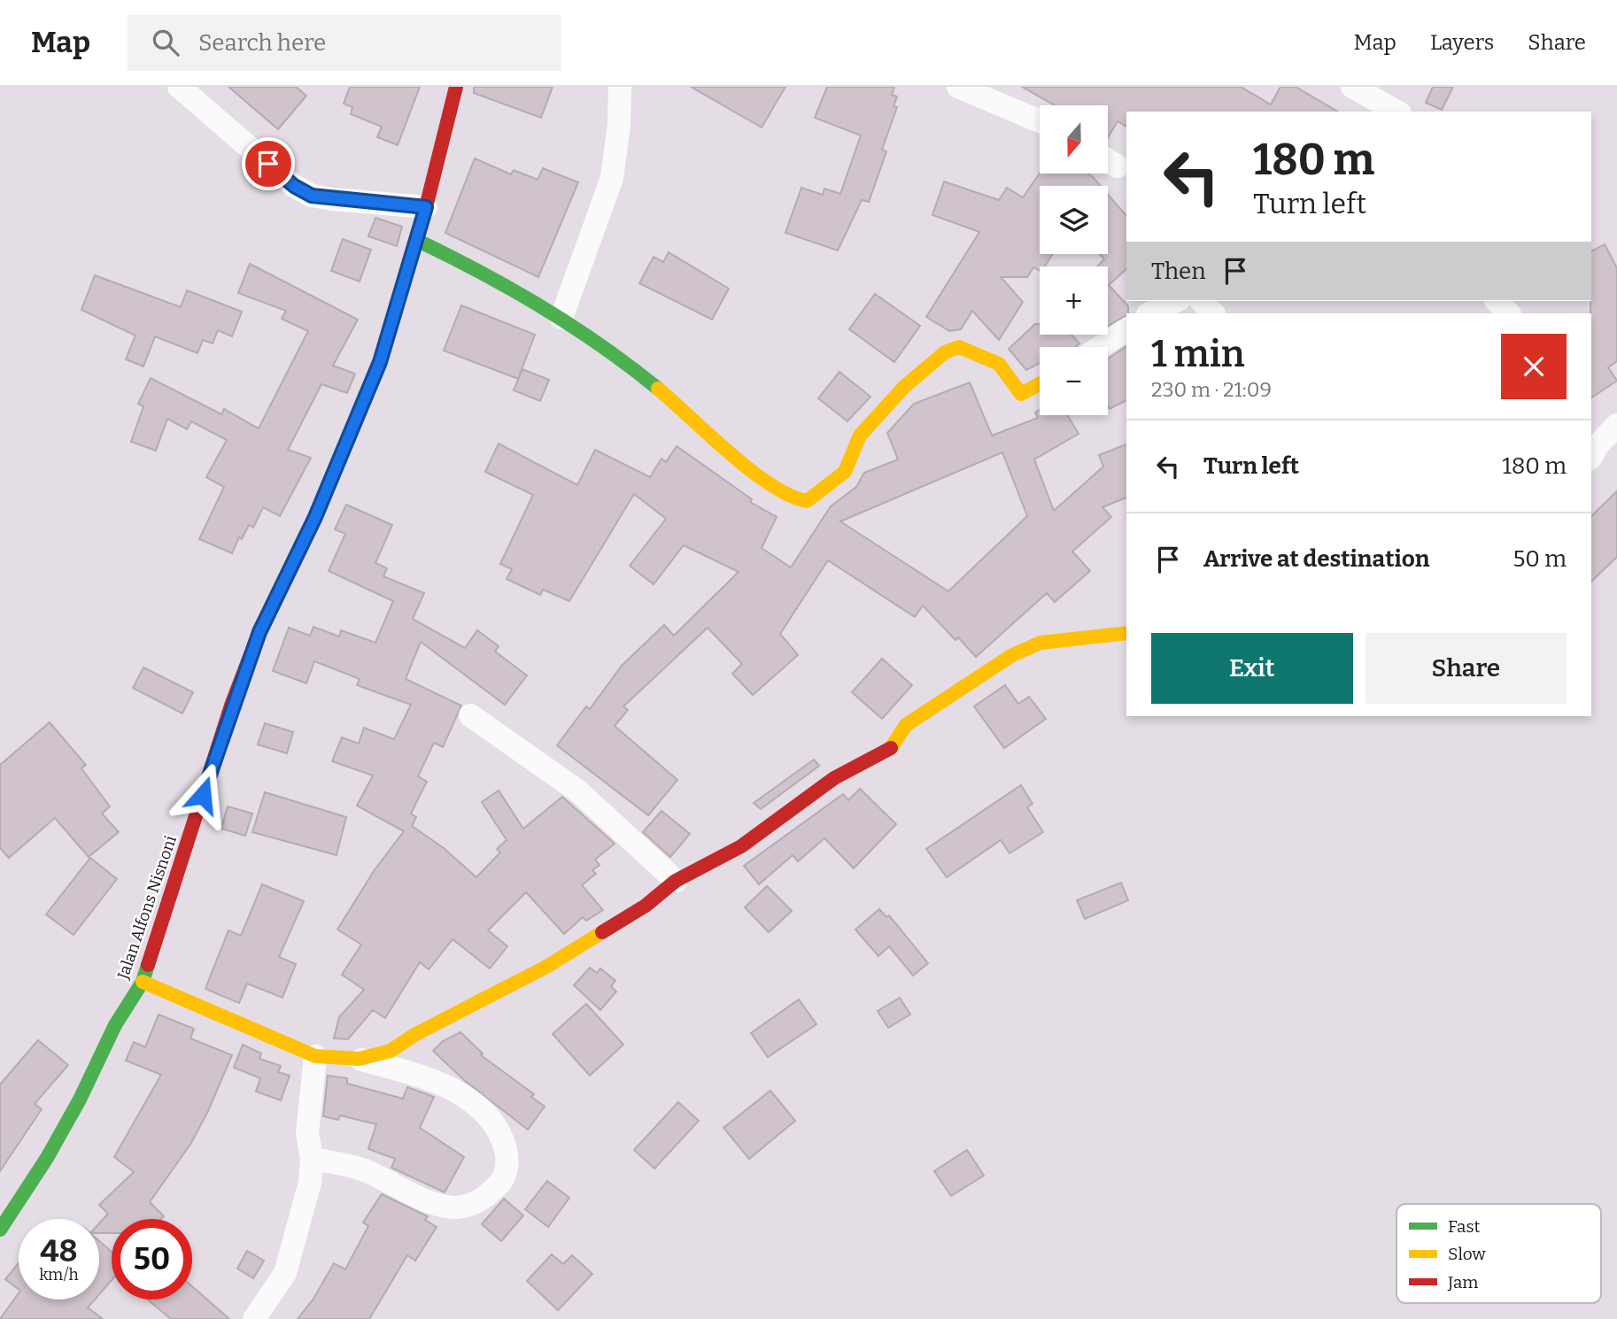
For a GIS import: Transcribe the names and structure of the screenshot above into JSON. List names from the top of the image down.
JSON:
{
  "streets": {
    "street": ["Jalan Alfons Nisnoni"]
  },
  "legend": ["Fast", "Slow", "Jam"],
  "north": "bottom",
  "page": {
    "header": "Map",
    "search": "Search here",
    "nav": ["Map", "Layers", "Share"],
    "map_buttons": ["+", "−"],
    "turn": ["180 m", "Turn left"],
    "then": "Then",
    "heading": ["1 min", "230 m · 21:09"],
    "list": [
      {
        "name": "Turn left",
        "value": "180 m"
      },
      {
        "name": "Arrive at destination",
        "value": "50 m"
      }
    ],
    "buttons": ["Exit", "Share"],
    "speed": "48 km/h",
    "limit": "50"
  }
}
